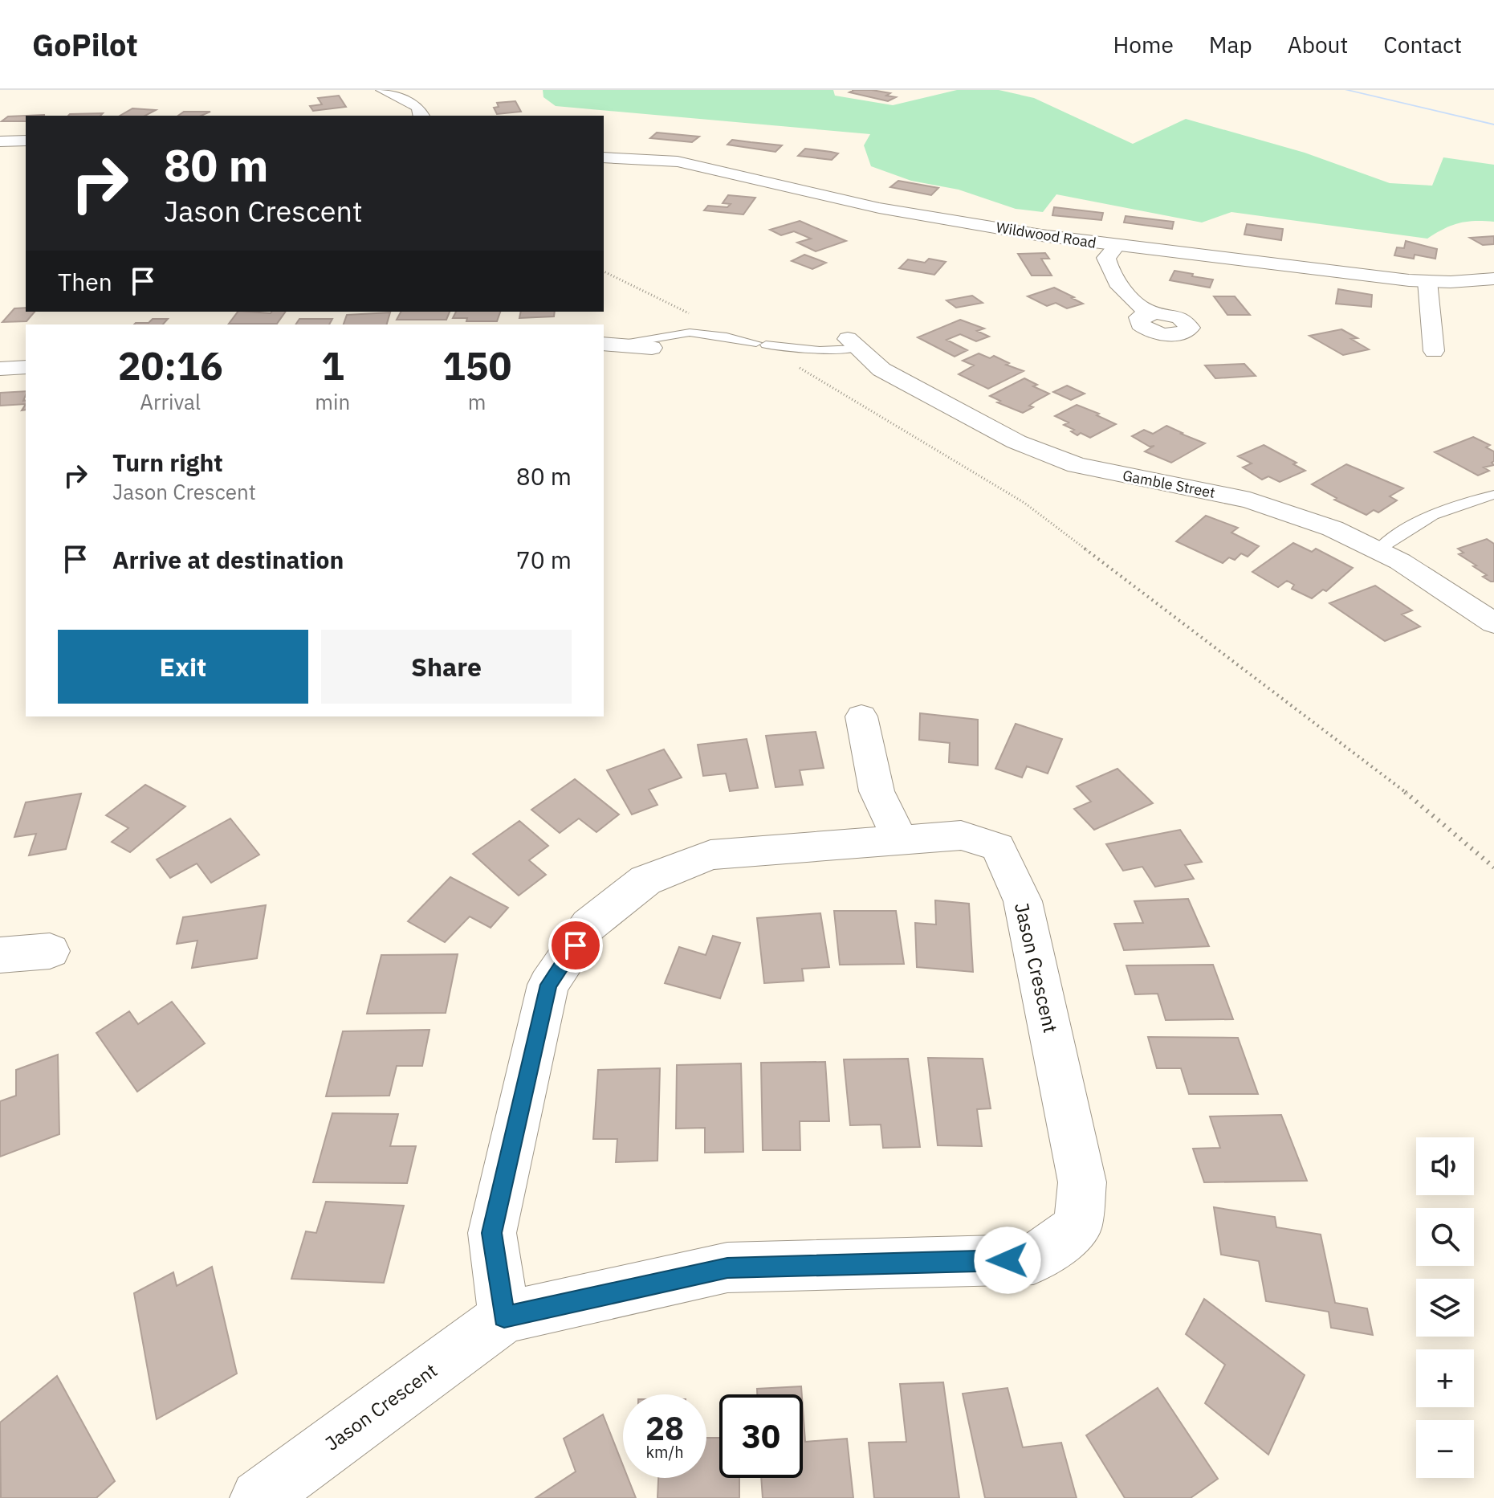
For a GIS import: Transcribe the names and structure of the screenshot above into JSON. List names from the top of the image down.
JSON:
{
  "streets": {
    "street": ["Wildwood Road", "Gamble Street", "Jason Crescent"]
  },
  "page": {
    "header": "GoPilot",
    "nav": [
      "Home",
      "Map",
      "About",
      "Contact"
    ],
    "turn": ["80 m", "Jason Crescent"],
    "then": "Then",
    "eta": [
      "20:16",
      "Arrival",
      "1",
      "min",
      "150",
      "m"
    ],
    "list": [
      {
        "name": "Turn right",
        "note": "Jason Crescent",
        "value": "80 m"
      },
      {
        "name": "Arrive at destination",
        "value": "70 m"
      }
    ],
    "buttons": ["Exit", "Share"],
    "map_buttons": ["+", "−"],
    "speed": "28 km/h",
    "limit": "30"
  }
}
